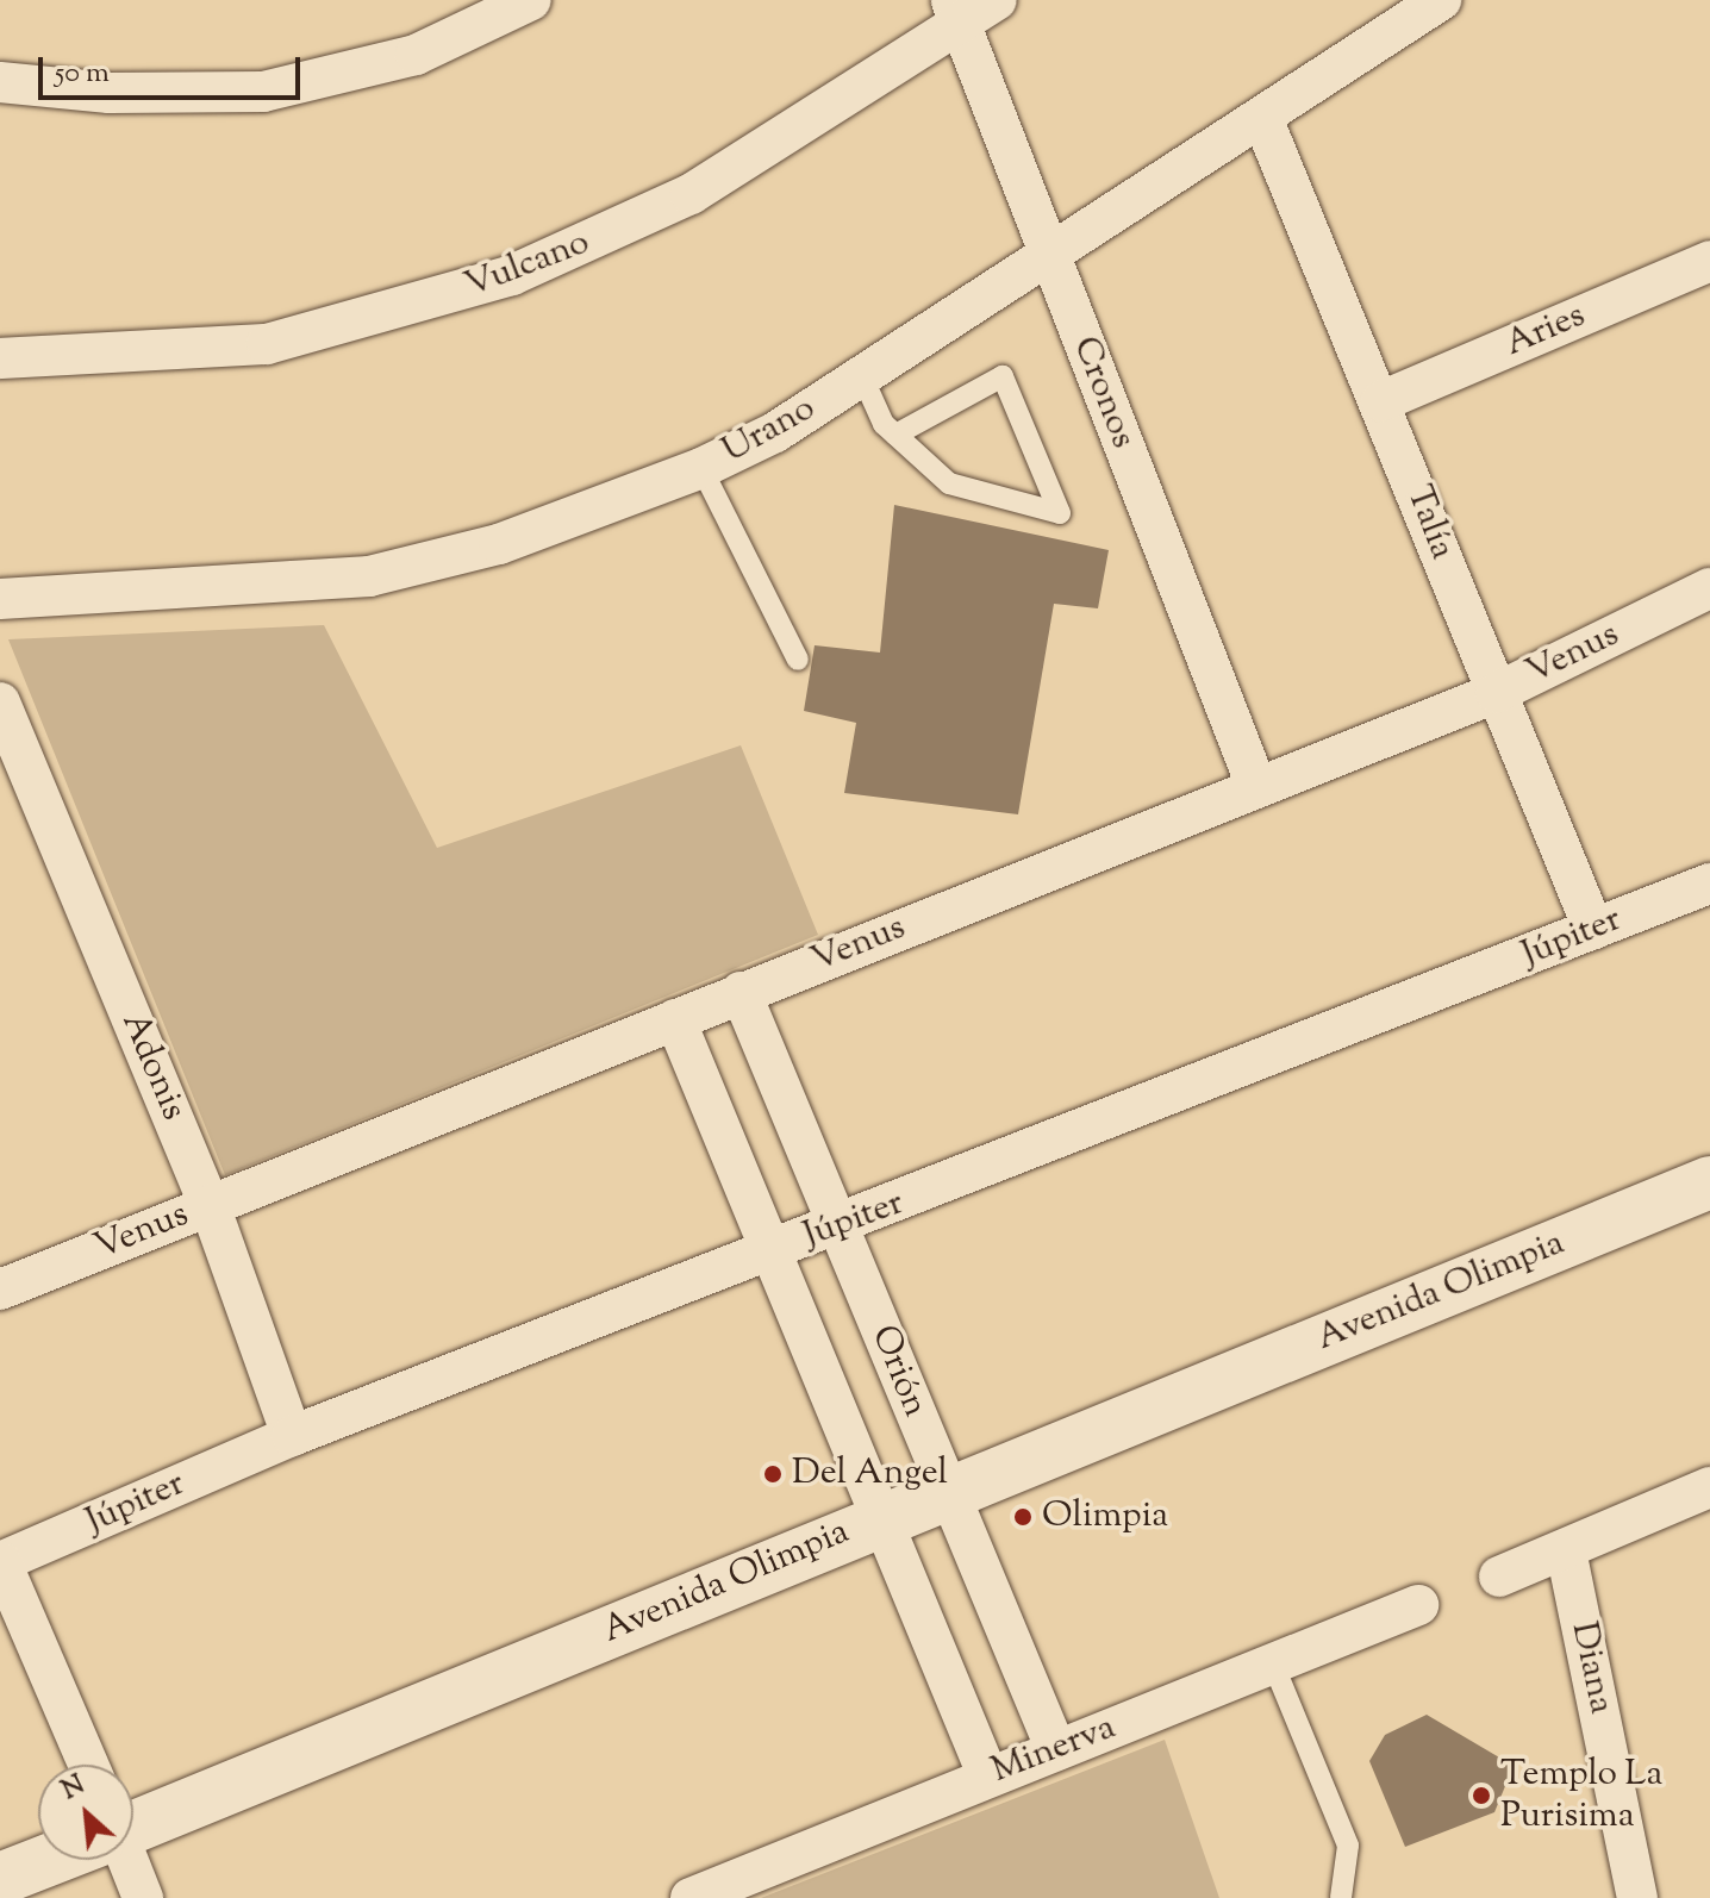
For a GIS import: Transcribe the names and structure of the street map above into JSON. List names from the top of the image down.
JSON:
{
  "streets": {
    "street": [
      "Vulcano",
      "Aries",
      "Cronos",
      "Urano",
      "Talía",
      "Venus",
      "Júpiter",
      "Adonis",
      "Avenida Olimpia",
      "Orión",
      "Diana",
      "Minerva"
    ]
  },
  "crossings": [
    ["Vulcano", "Cronos"],
    ["Aries", "Talía"],
    ["Cronos", "Urano"],
    ["Cronos", "Venus"],
    ["Urano", "Talía"],
    ["Talía", "Venus"],
    ["Talía", "Júpiter"],
    ["Venus", "Adonis"],
    ["Venus", "Orión"],
    ["Júpiter", "Adonis"],
    ["Júpiter", "Orión"],
    ["Avenida Olimpia", "Orión"],
    ["Orión", "Minerva"]
  ],
  "places": ["Del Angel", "Olimpia", "Templo La Purisima"],
  "scale_bar": "50 m",
  "north": "top left"
}
